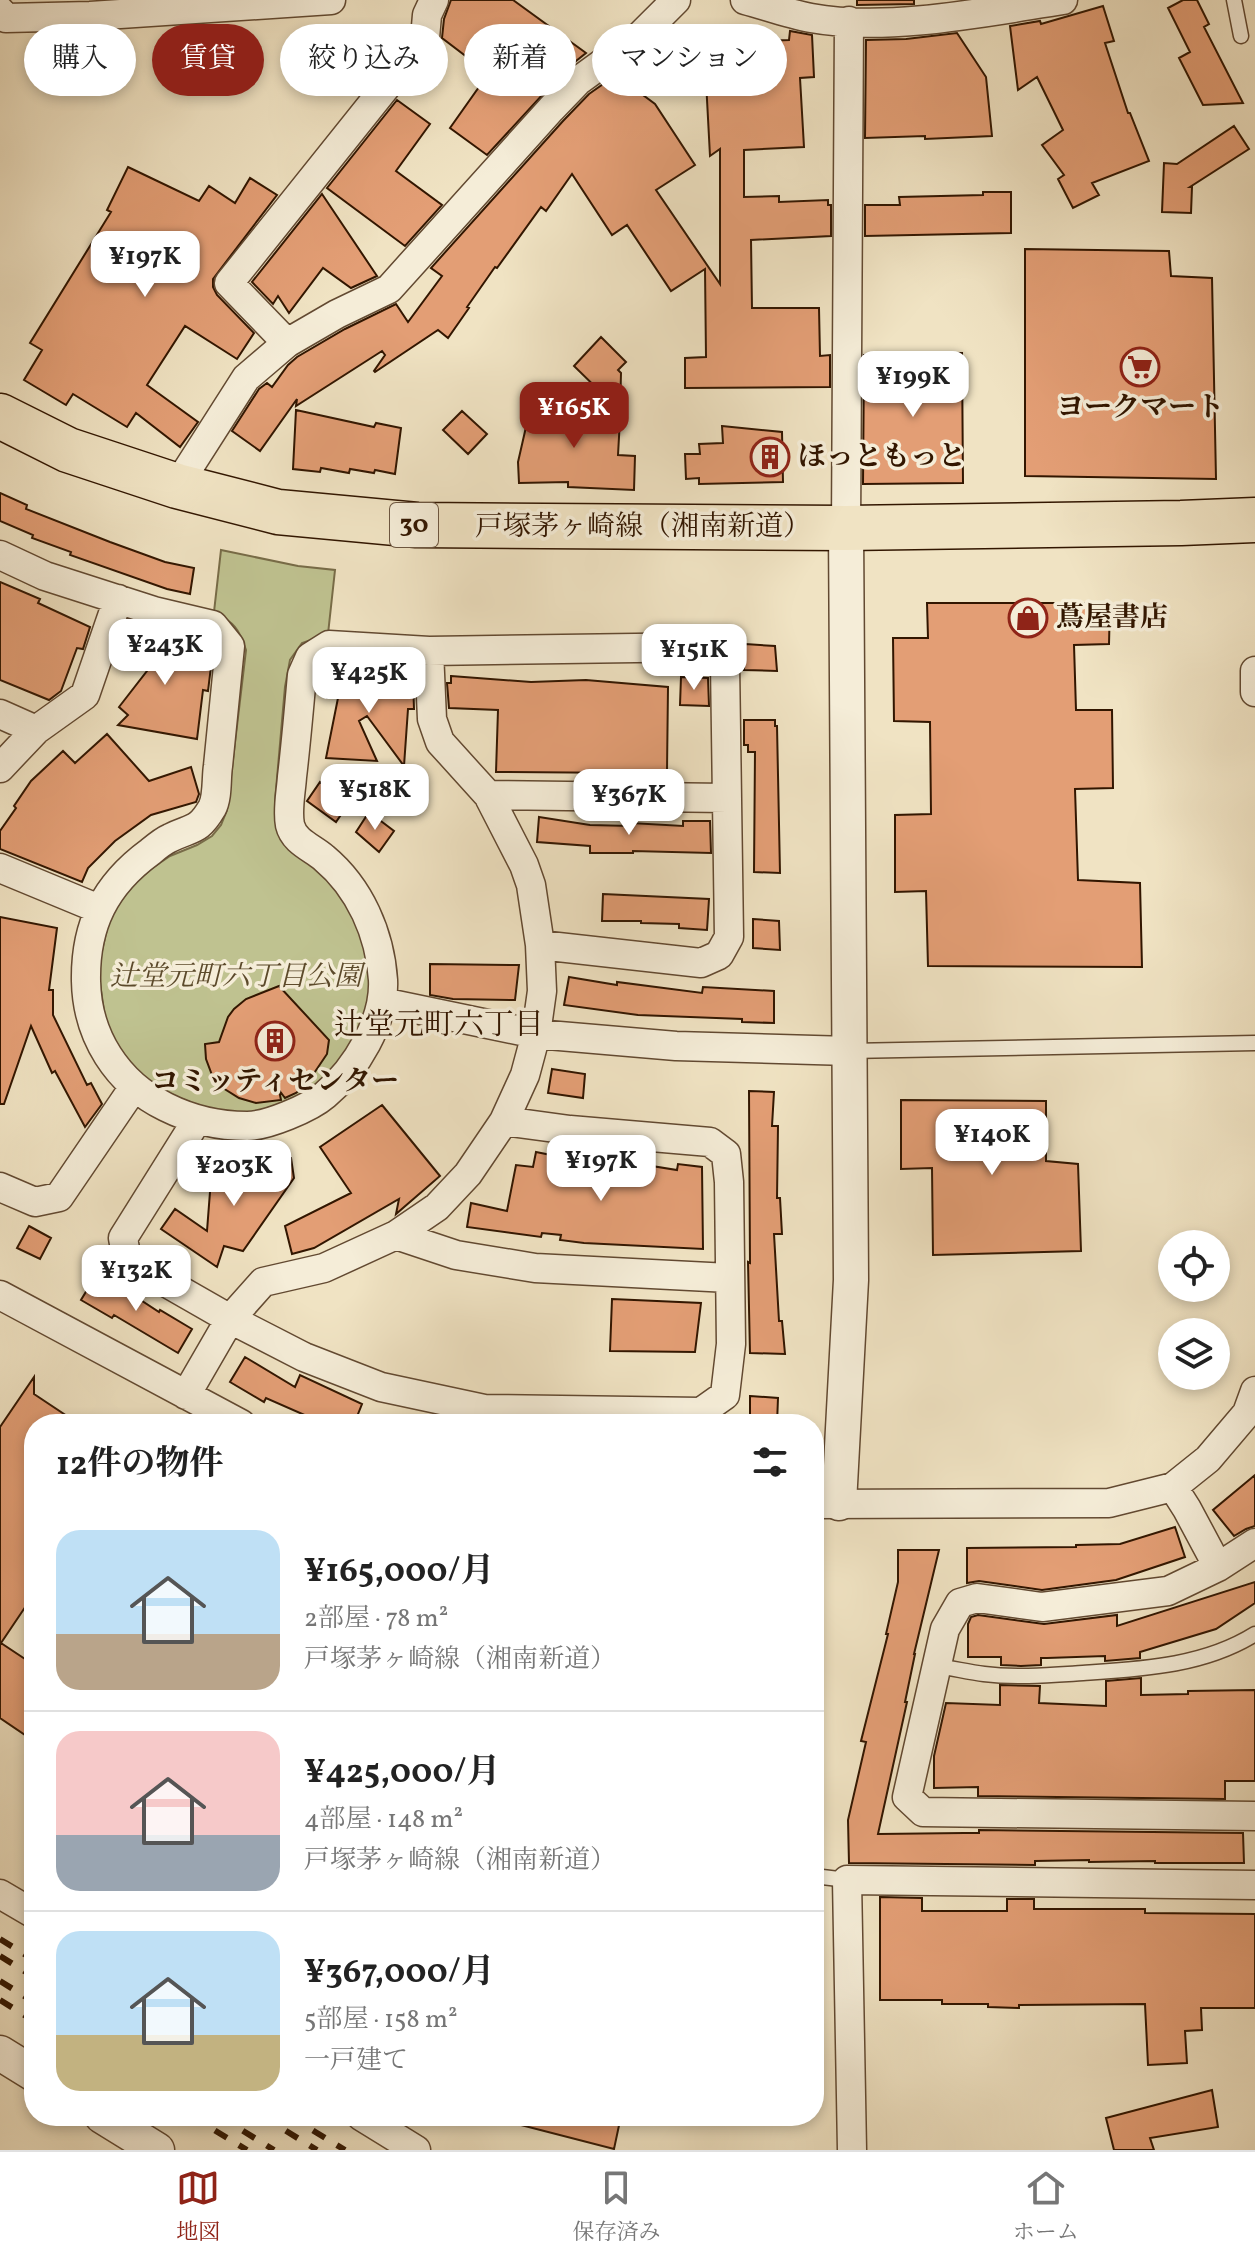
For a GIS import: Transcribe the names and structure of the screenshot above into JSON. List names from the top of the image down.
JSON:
{
  "streets": {
    "main road": ["30", "戸塚茅ヶ崎線（湘南新道）"]
  },
  "districts": ["辻堂元町六丁目"],
  "parks": ["辻堂元町六丁目公園"],
  "places": {
    "supermarket": ["ヨークマート"],
    "building": ["ほっともっと", "コミッティセンター"],
    "shop": ["蔦屋書店"]
  },
  "page": {
    "chip": [
      "購入",
      "賃貸",
      "絞り込み",
      "新着",
      "マンション"
    ],
    "price": [
      "¥197K",
      "¥199K",
      "¥165K",
      "¥243K",
      "¥151K",
      "¥425K",
      "¥518K",
      "¥367K",
      "¥140K",
      "¥197K",
      "¥203K",
      "¥132K"
    ],
    "heading": "12件の物件",
    "list": [
      {
        "name": "¥165,000/月",
        "note": "2部屋 · 78 m² · 戸塚茅ヶ崎線（湘南新道）"
      },
      {
        "name": "¥425,000/月",
        "note": "4部屋 · 148 m² · 戸塚茅ヶ崎線（湘南新道）"
      },
      {
        "name": "¥367,000/月",
        "note": "5部屋 · 158 m² · 一戸建て"
      }
    ],
    "tabs": ["地図", "保存済み", "ホーム"]
  }
}
